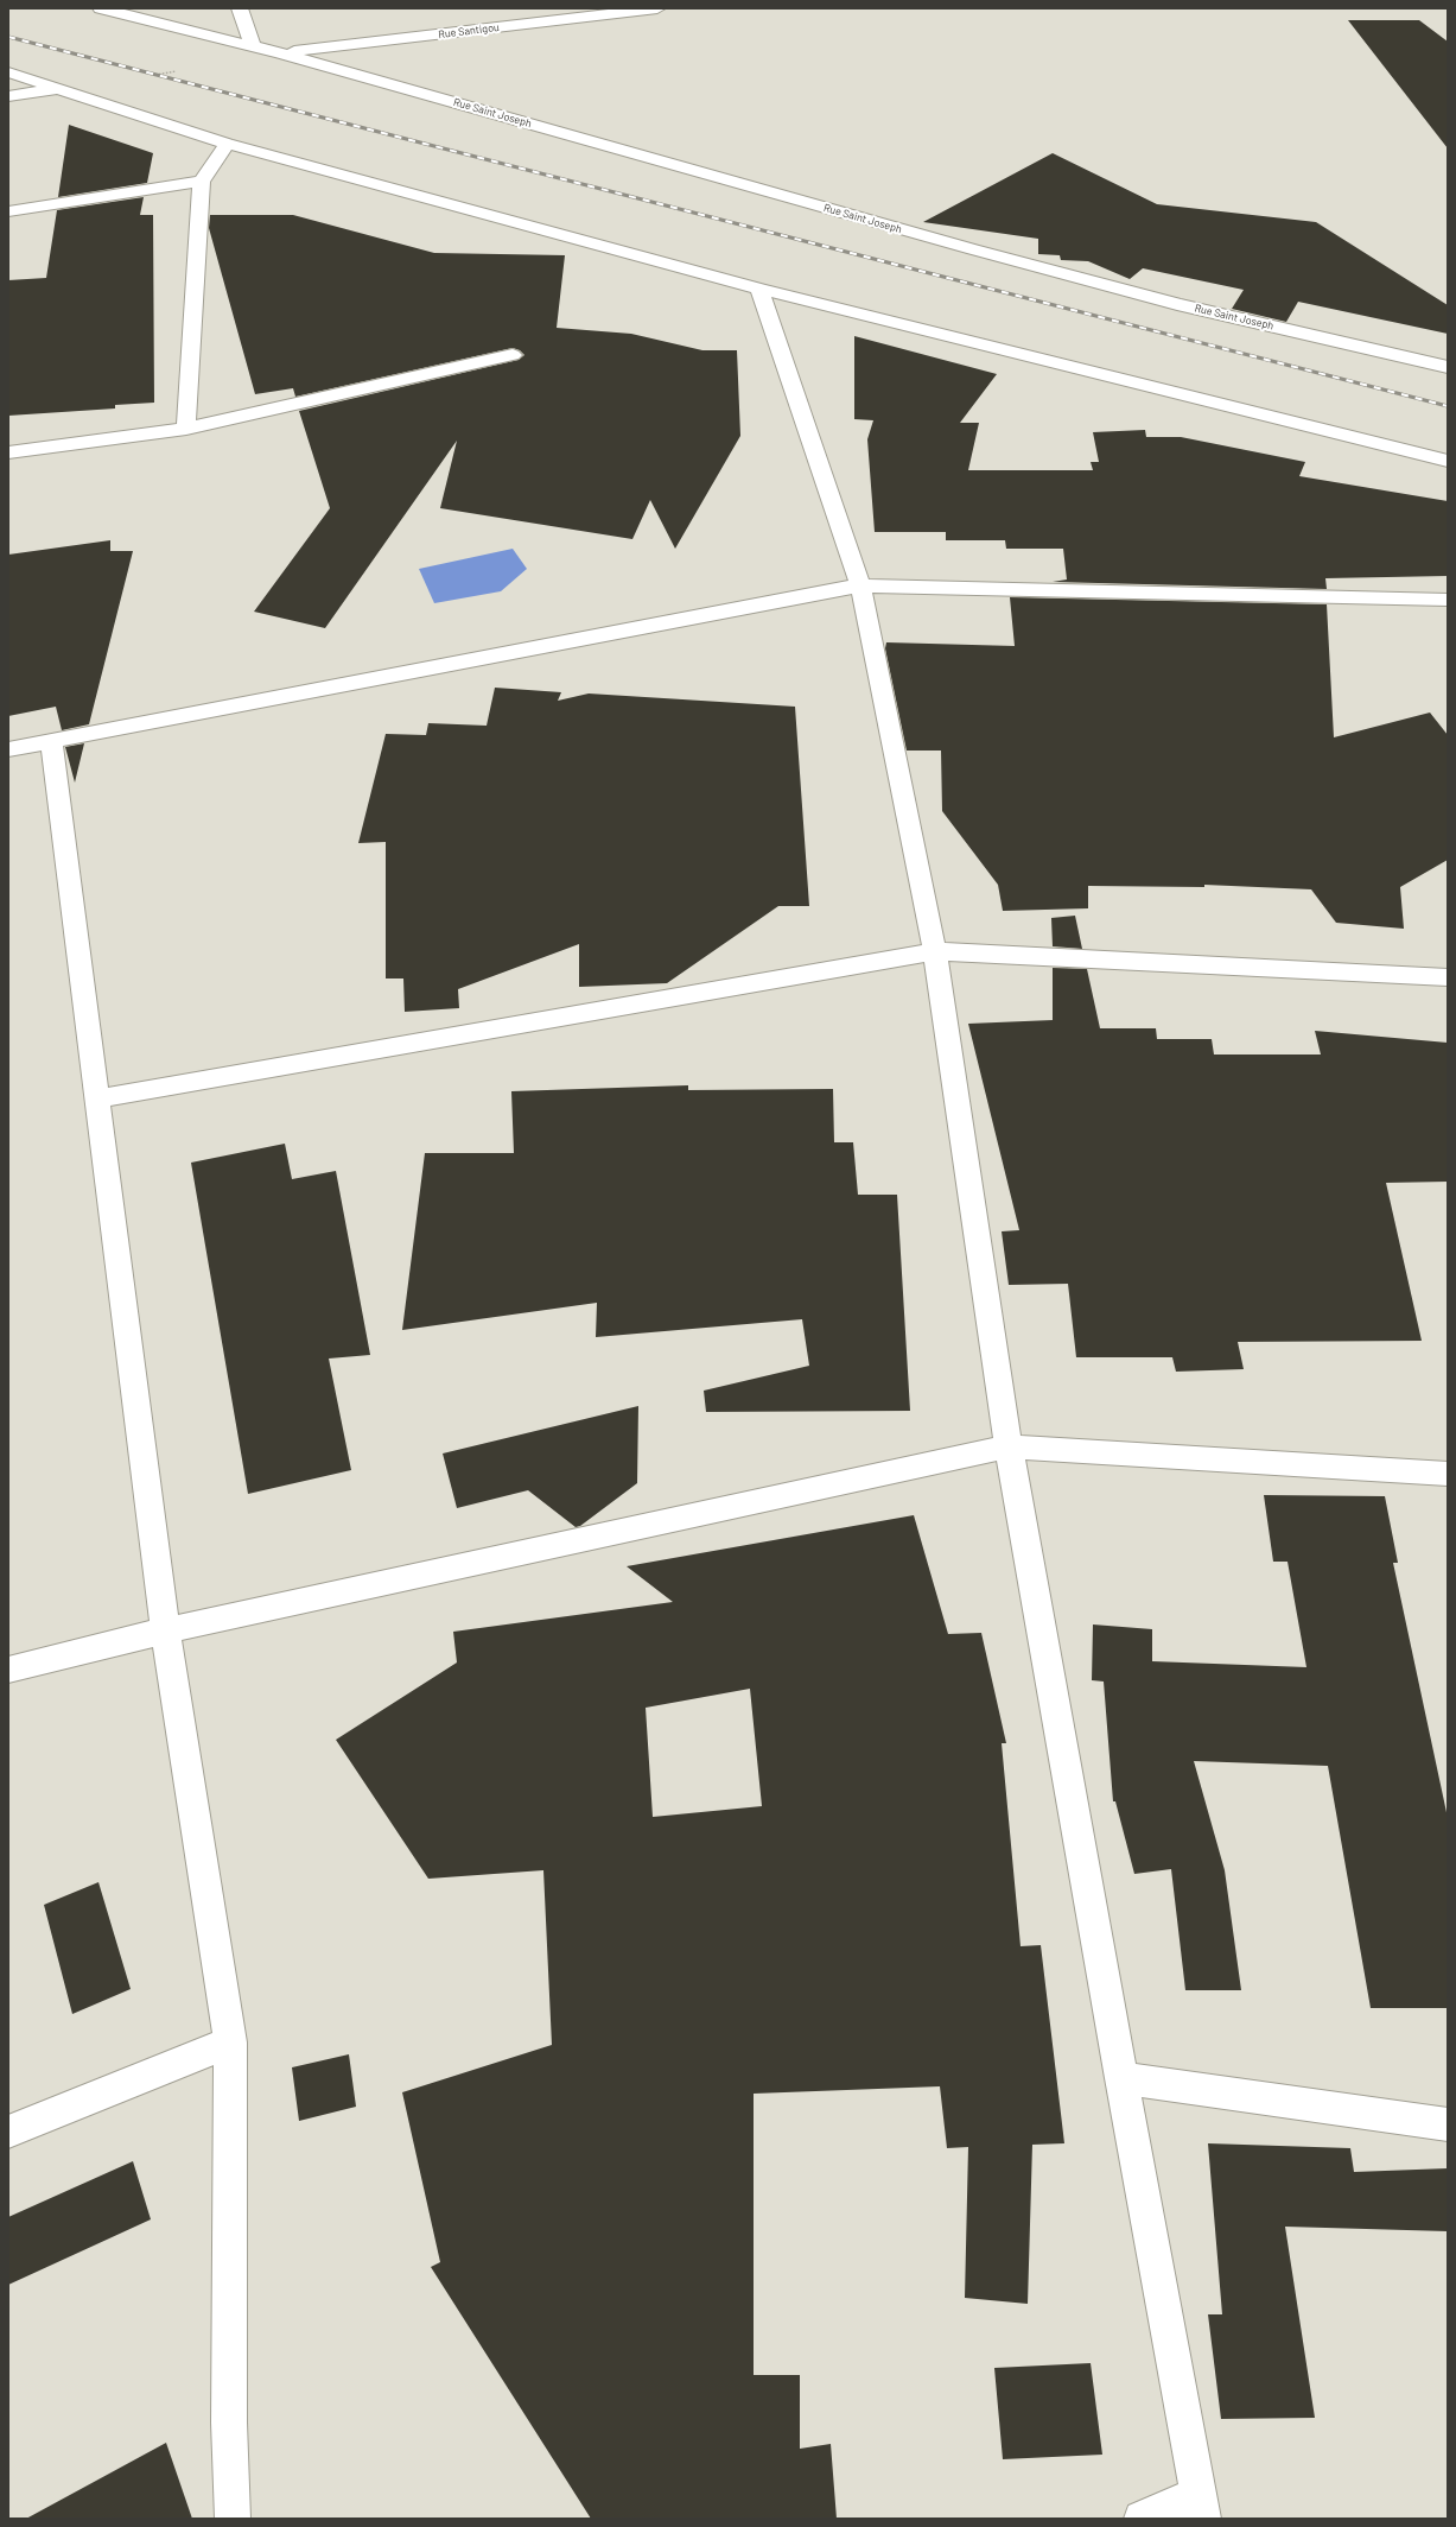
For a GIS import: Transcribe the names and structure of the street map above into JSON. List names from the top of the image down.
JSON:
{
  "streets": {
    "street": ["Rue Santigou", "Rue Saint Joseph"]
  },
  "crossings": [
    ["Rue Santigou", "Rue Saint Joseph"]
  ]
}
